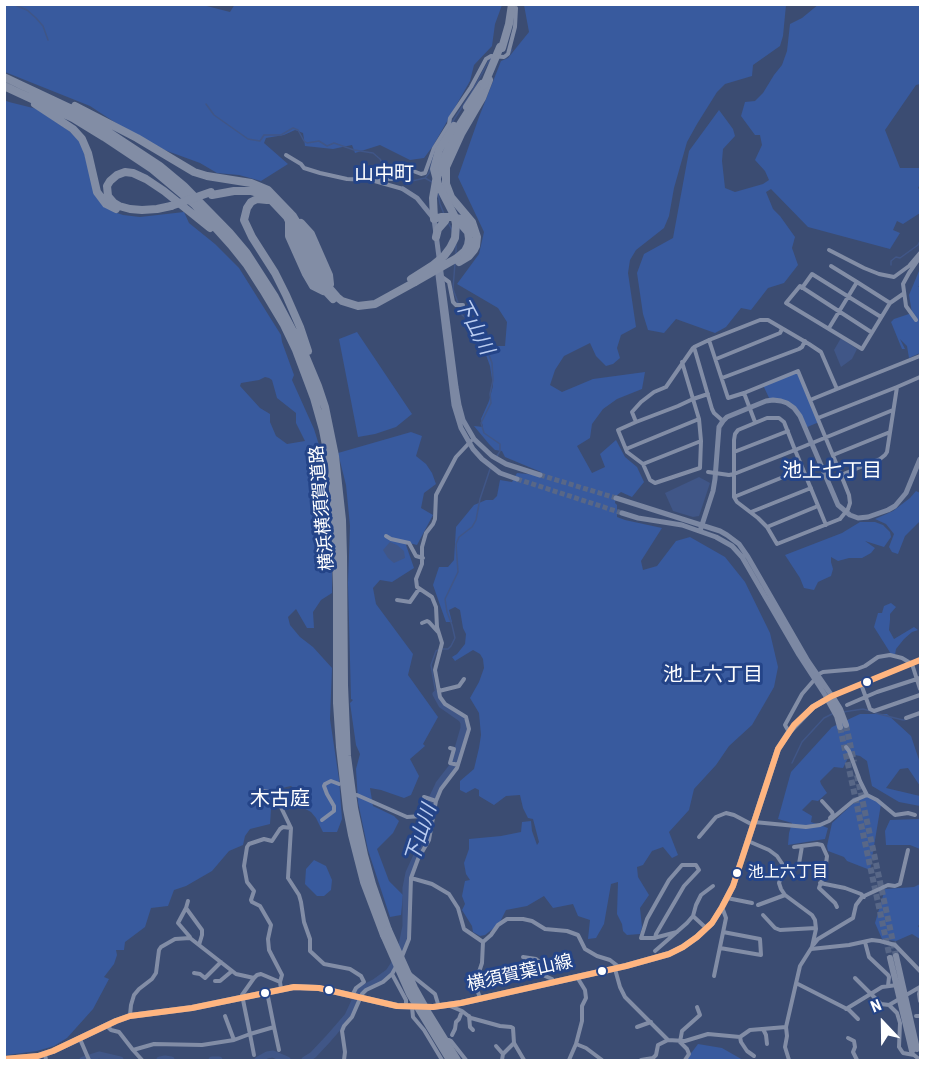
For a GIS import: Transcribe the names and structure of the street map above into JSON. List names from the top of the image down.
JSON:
{
  "streets": {
    "highway": ["横浜横須賀道路"],
    "main road": ["横須賀葉山線"]
  },
  "districts": [
    "山中町",
    "池上七丁目",
    "池上六丁目",
    "木古庭"
  ],
  "water": ["下山川"],
  "places": ["池上六丁目"],
  "north": "top"
}
